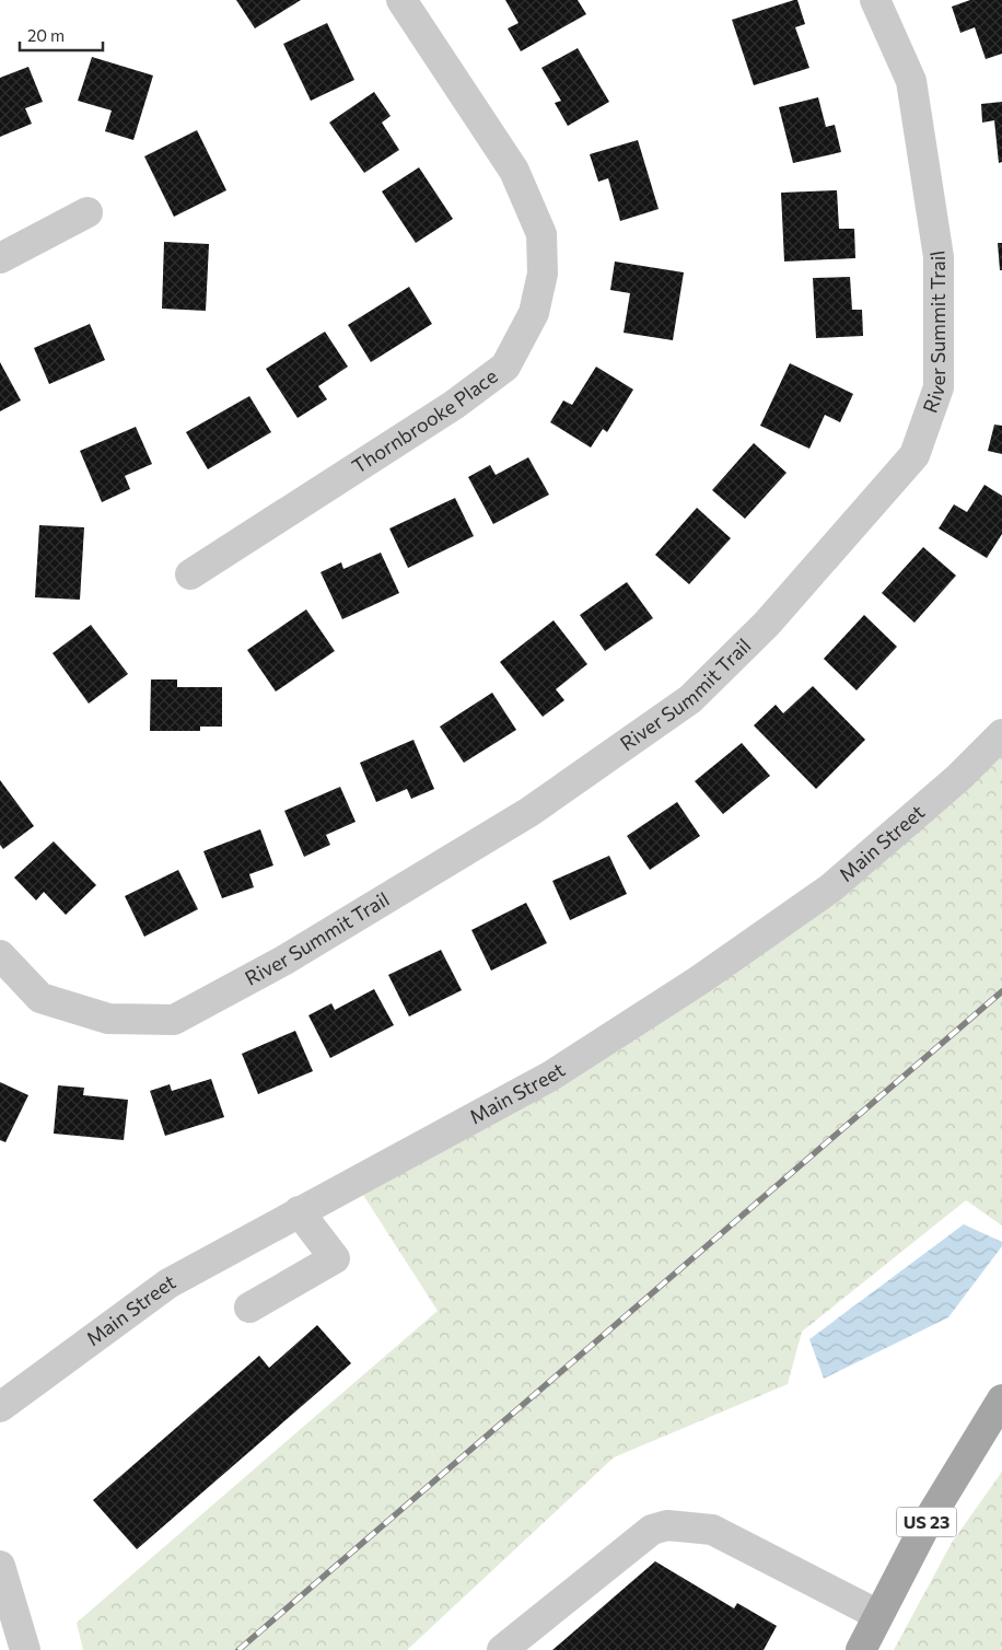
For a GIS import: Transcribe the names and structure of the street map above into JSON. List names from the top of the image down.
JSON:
{
  "streets": {
    "main road": ["US 23"],
    "street": ["River Summit Trail", "Thornbrooke Place", "Main Street"]
  },
  "scale_bar": "20 m"
}
